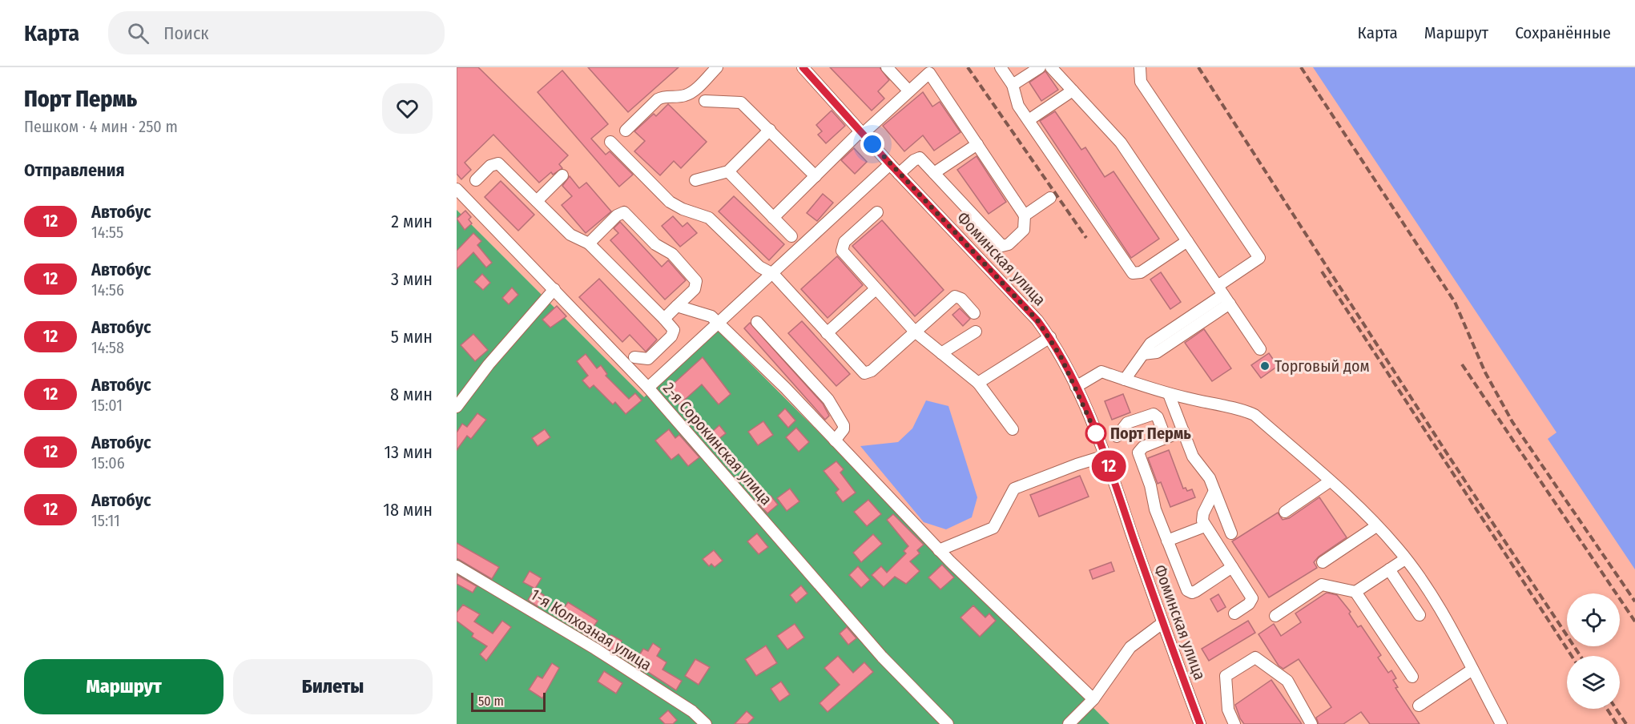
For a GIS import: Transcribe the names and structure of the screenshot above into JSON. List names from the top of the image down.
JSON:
{
  "streets": {
    "street": ["Фоминская улица", "2-я Сорокинская улица", "1-я Колхозная улица"]
  },
  "places": ["Торговый дом", "Порт Пермь"],
  "lines": ["bus line 12"],
  "scale_bar": "50 m",
  "page": {
    "header": "Карта",
    "search": "Поиск",
    "nav": ["Карта", "Маршрут", "Сохранённые"],
    "heading": [
      ["Порт Пермь", "Пешком · 4 мин · 250 m"],
      "Отправления"
    ],
    "on_map": "12",
    "list": [
      {
        "mark": "12",
        "name": "Автобус",
        "note": "14:55",
        "value": "2 мин"
      },
      {
        "mark": "12",
        "name": "Автобус",
        "note": "14:56",
        "value": "3 мин"
      },
      {
        "mark": "12",
        "name": "Автобус",
        "note": "14:58",
        "value": "5 мин"
      },
      {
        "mark": "12",
        "name": "Автобус",
        "note": "15:01",
        "value": "8 мин"
      },
      {
        "mark": "12",
        "name": "Автобус",
        "note": "15:06",
        "value": "13 мин"
      },
      {
        "mark": "12",
        "name": "Автобус",
        "note": "15:11",
        "value": "18 мин"
      }
    ],
    "buttons": ["Маршрут", "Билеты"],
    "scale": "50 m"
  }
}
